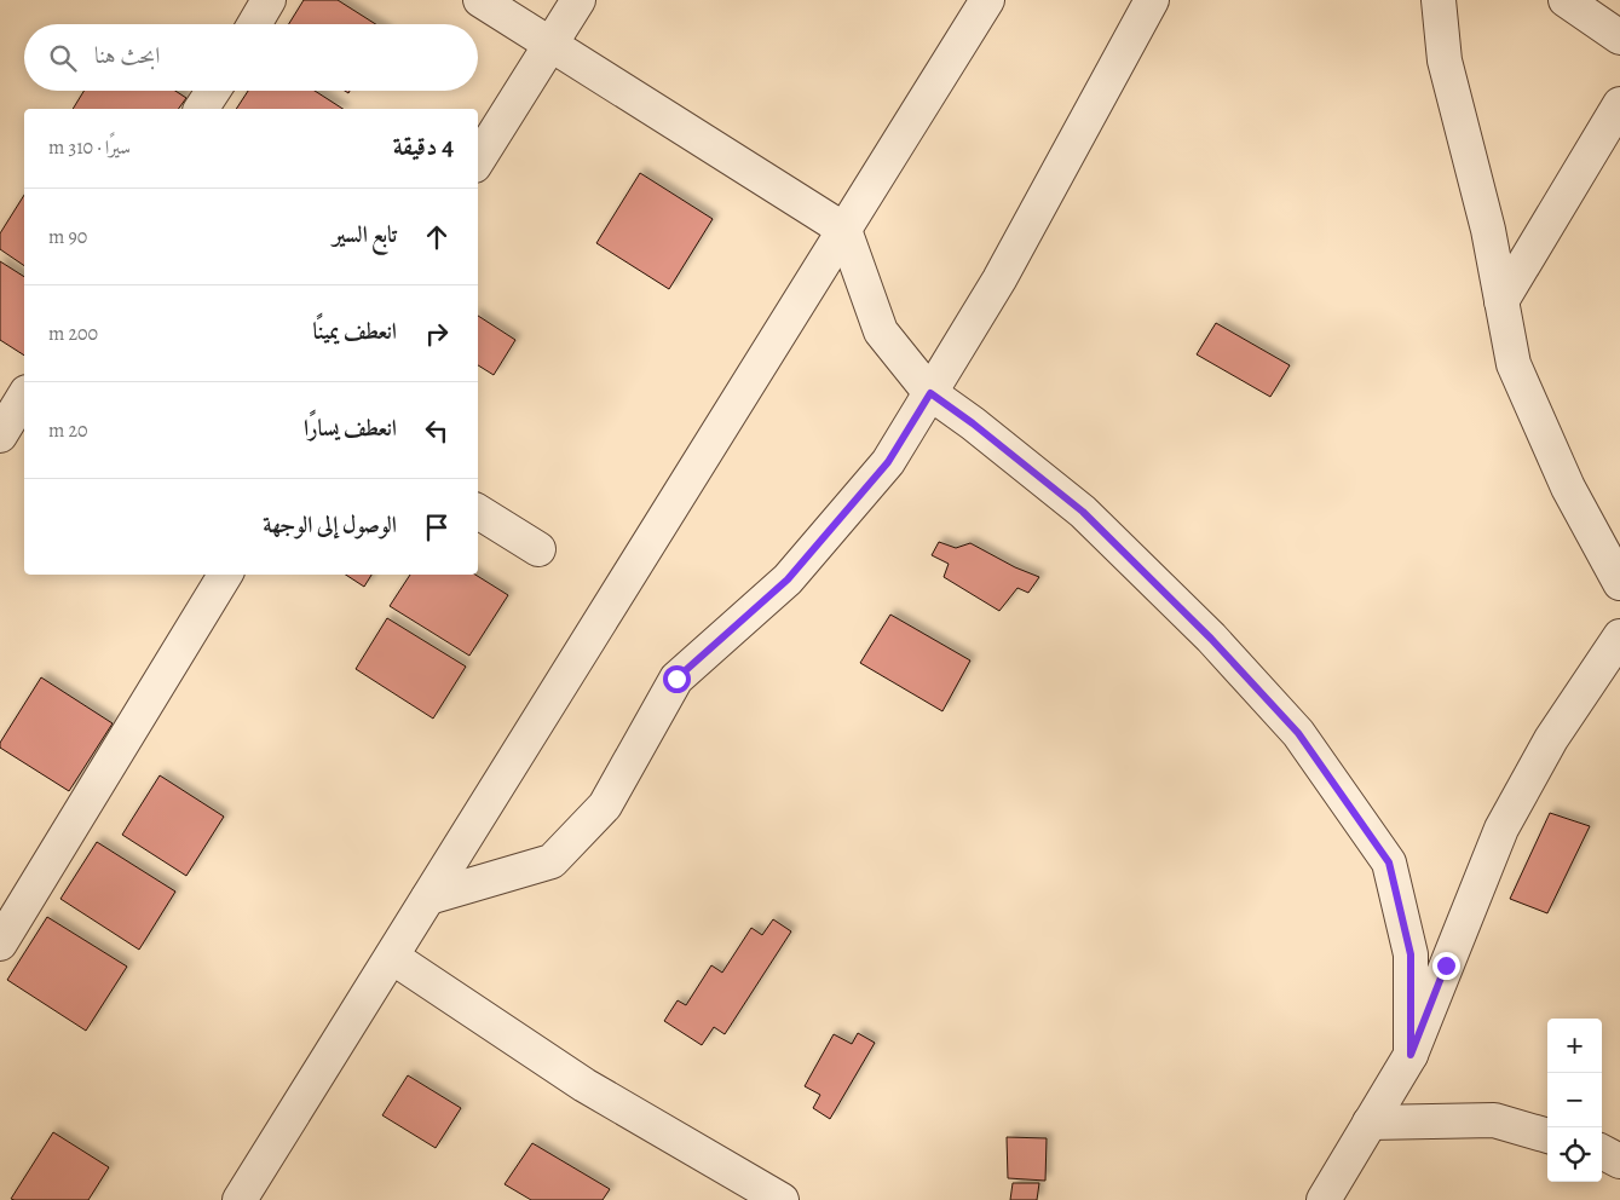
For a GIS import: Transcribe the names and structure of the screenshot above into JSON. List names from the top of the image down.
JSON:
{
  "page": {
    "search": "ابحث هنا",
    "heading": ["4 دقيقة", "سيرًا · 310 m"],
    "list": [
      ["تابع السير", "90 m"],
      ["انعطف يمينًا", "200 m"],
      ["انعطف يسارًا", "20 m"],
      "الوصول إلى الوجهة"
    ],
    "map_buttons": ["+", "−"]
  }
}
